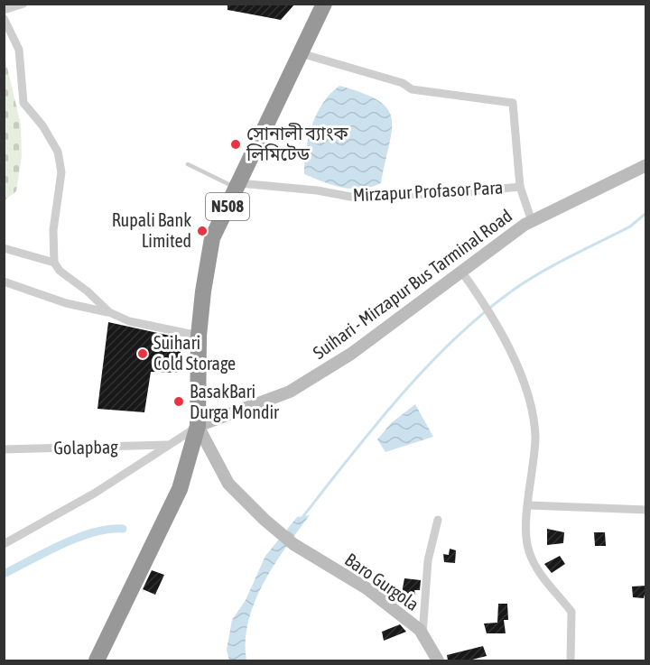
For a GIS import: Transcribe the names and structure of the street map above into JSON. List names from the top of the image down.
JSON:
{
  "streets": {
    "highway": ["N508"],
    "street": [
      "Mirzapur Profasor Para",
      "Suihari - Mirzapur Bus Tarminal Road",
      "Golapbag",
      "Baro Gurgola"
    ]
  },
  "crossings": [
    ["Mirzapur Profasor Para", "N508"],
    ["Mirzapur Profasor Para", "Suihari - Mirzapur Bus Tarminal Road"],
    ["N508", "Suihari - Mirzapur Bus Tarminal Road"],
    ["N508", "Baro Gurgola"],
    ["Suihari - Mirzapur Bus Tarminal Road", "Baro Gurgola"]
  ],
  "places": [
    "সোনালী ব্যাংক লিমিটেড",
    "Rupali Bank Limited",
    "Suihari Cold Storage",
    "BasakBari Durga Mondir"
  ]
}
